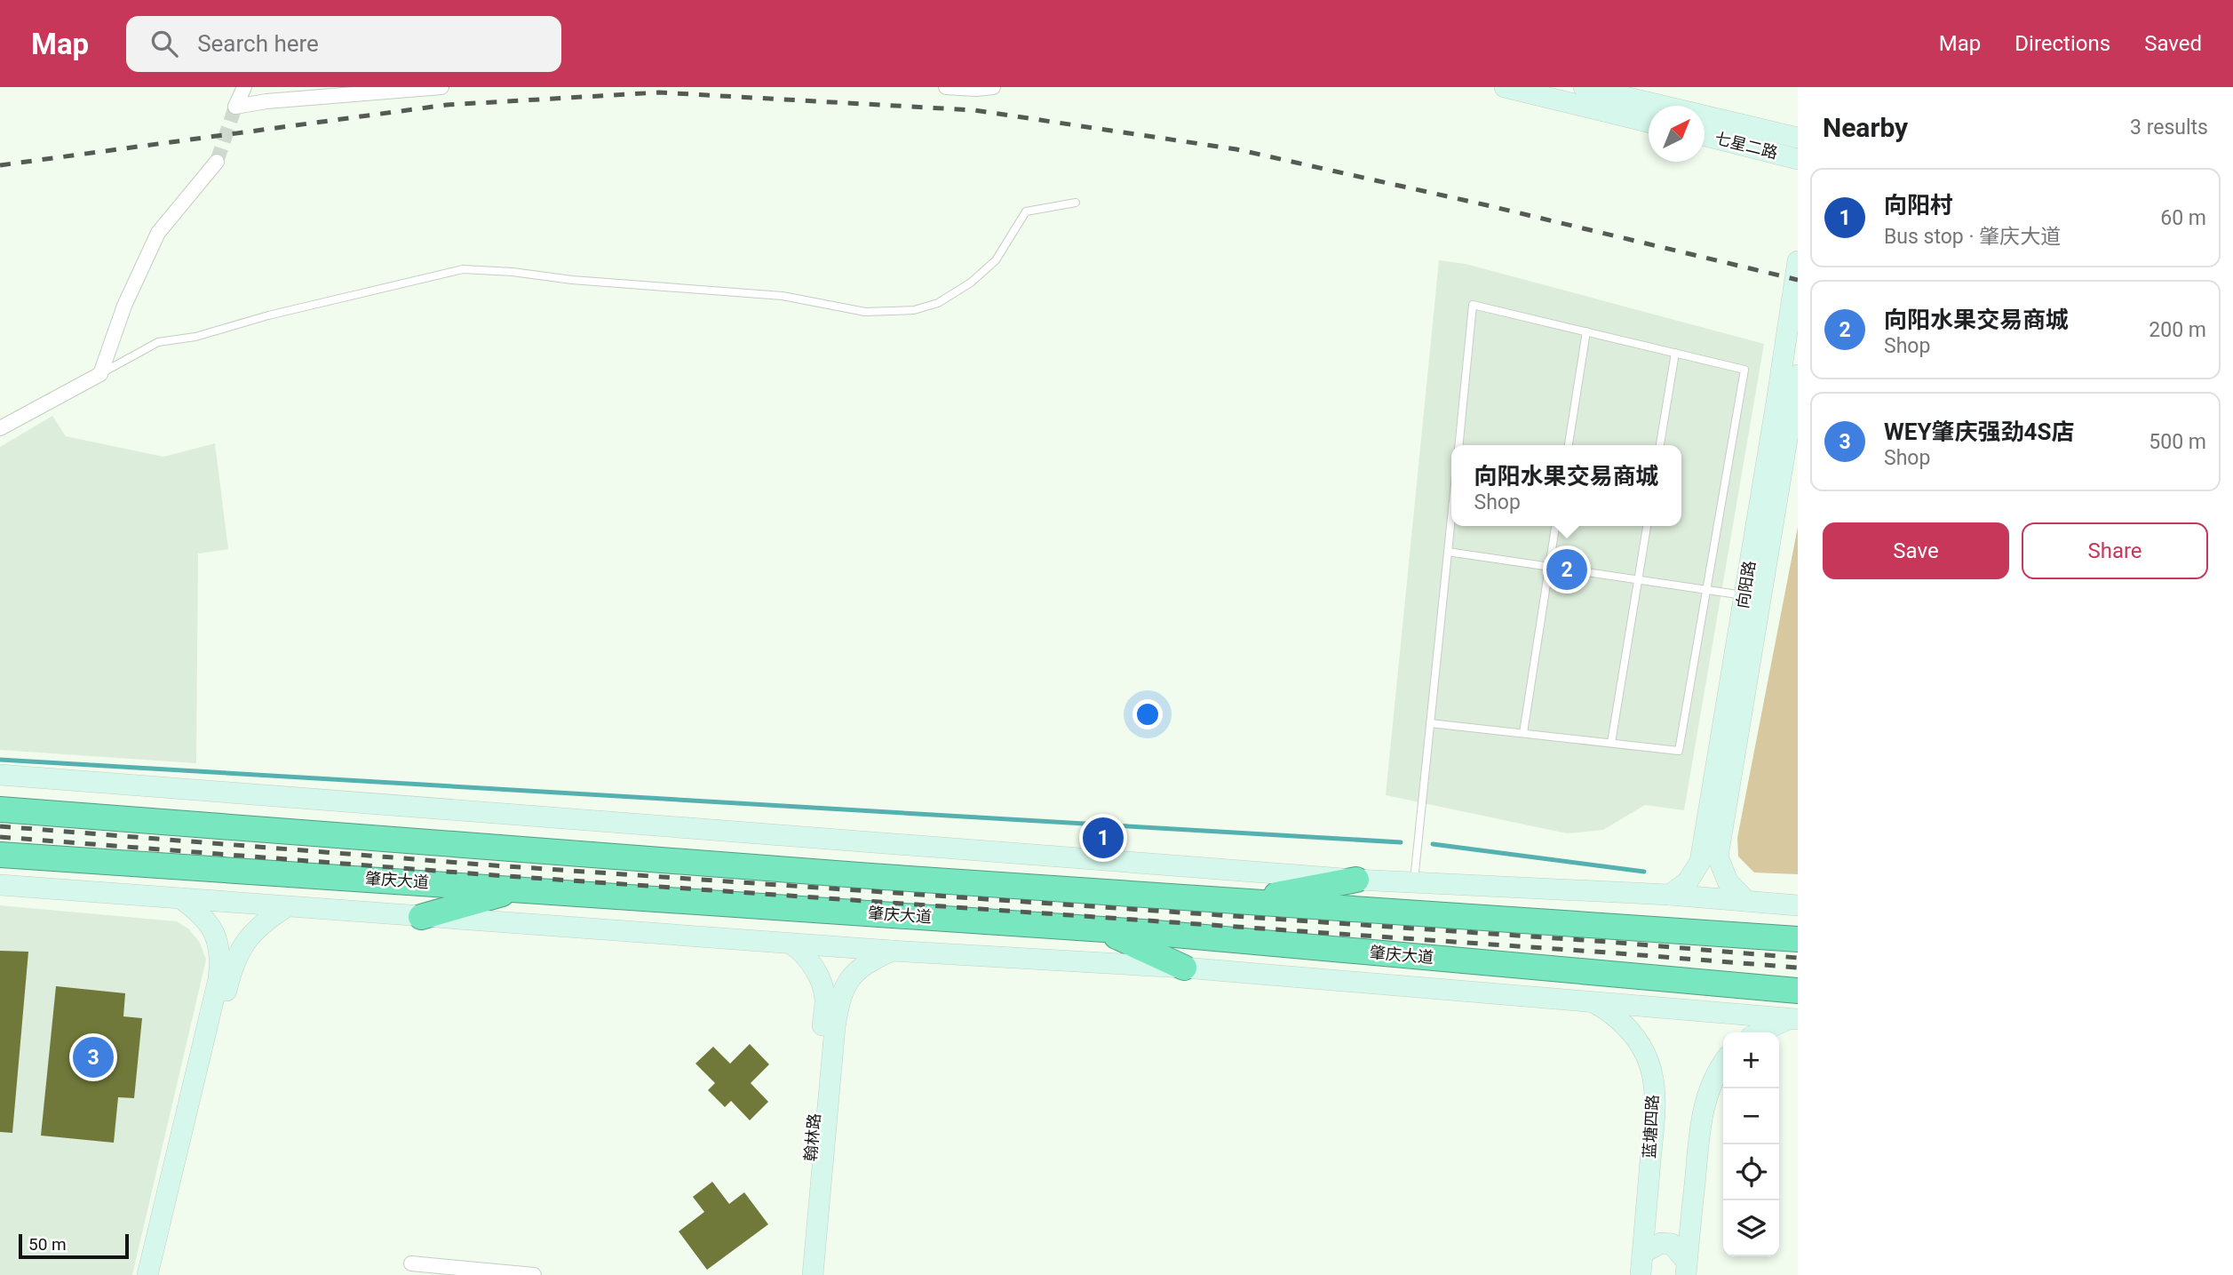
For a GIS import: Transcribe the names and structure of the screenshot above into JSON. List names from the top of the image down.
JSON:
{
  "streets": {
    "highway": ["肇庆大道"],
    "street": [
      "七星二路",
      "向阳路",
      "蓝塘四路",
      "翰林路"
    ]
  },
  "scale_bar": "50 m",
  "north": "top right",
  "page": {
    "header": "Map",
    "search": "Search here",
    "nav": ["Map", "Directions", "Saved"],
    "heading": ["Nearby", "3 results"],
    "list": [
      {
        "mark": "1",
        "name": "向阳村",
        "note": "Bus stop · 肇庆大道",
        "value": "60 m"
      },
      {
        "mark": "2",
        "name": "向阳水果交易商城",
        "note": "Shop",
        "value": "200 m"
      },
      {
        "mark": "3",
        "name": "WEY肇庆强劲4S店",
        "note": "Shop",
        "value": "500 m"
      }
    ],
    "popup": ["向阳水果交易商城", "Shop"],
    "buttons": ["Save", "Share"],
    "pins": ["2", "1", "3"],
    "map_buttons": ["+", "−"],
    "scale": "50 m"
  }
}
